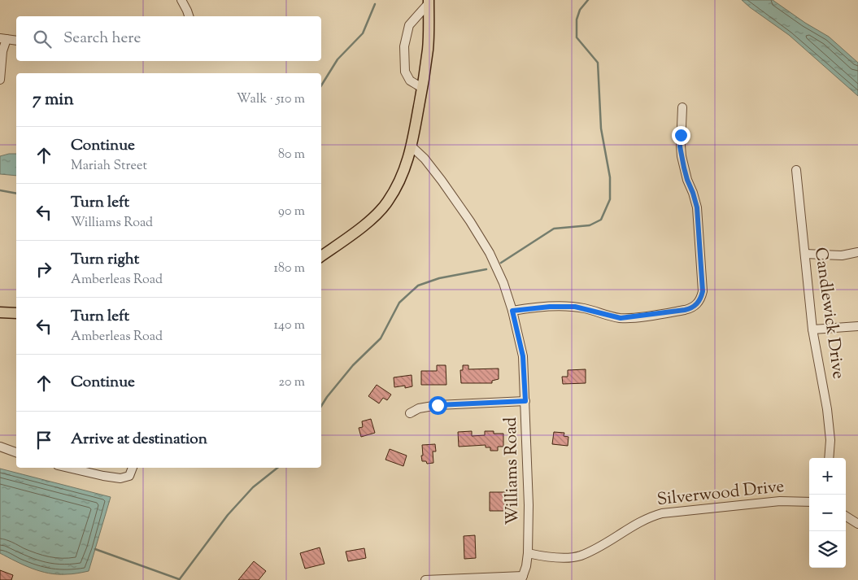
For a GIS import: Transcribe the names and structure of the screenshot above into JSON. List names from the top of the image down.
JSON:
{
  "streets": {
    "street": ["Candlewick Drive", "Williams Road", "Silverwood Drive"]
  },
  "crossings": [
    ["Williams Road", "Silverwood Drive"]
  ],
  "page": {
    "search": "Search here",
    "heading": ["7 min", "Walk · 510 m"],
    "list": [
      ["Continue", "Mariah Street", "80 m"],
      ["Turn left", "Williams Road", "90 m"],
      ["Turn right", "Amberleas Road", "180 m"],
      ["Turn left", "Amberleas Road", "140 m"],
      ["Continue", "20 m"],
      "Arrive at destination"
    ],
    "map_buttons": ["+", "−"]
  }
}
